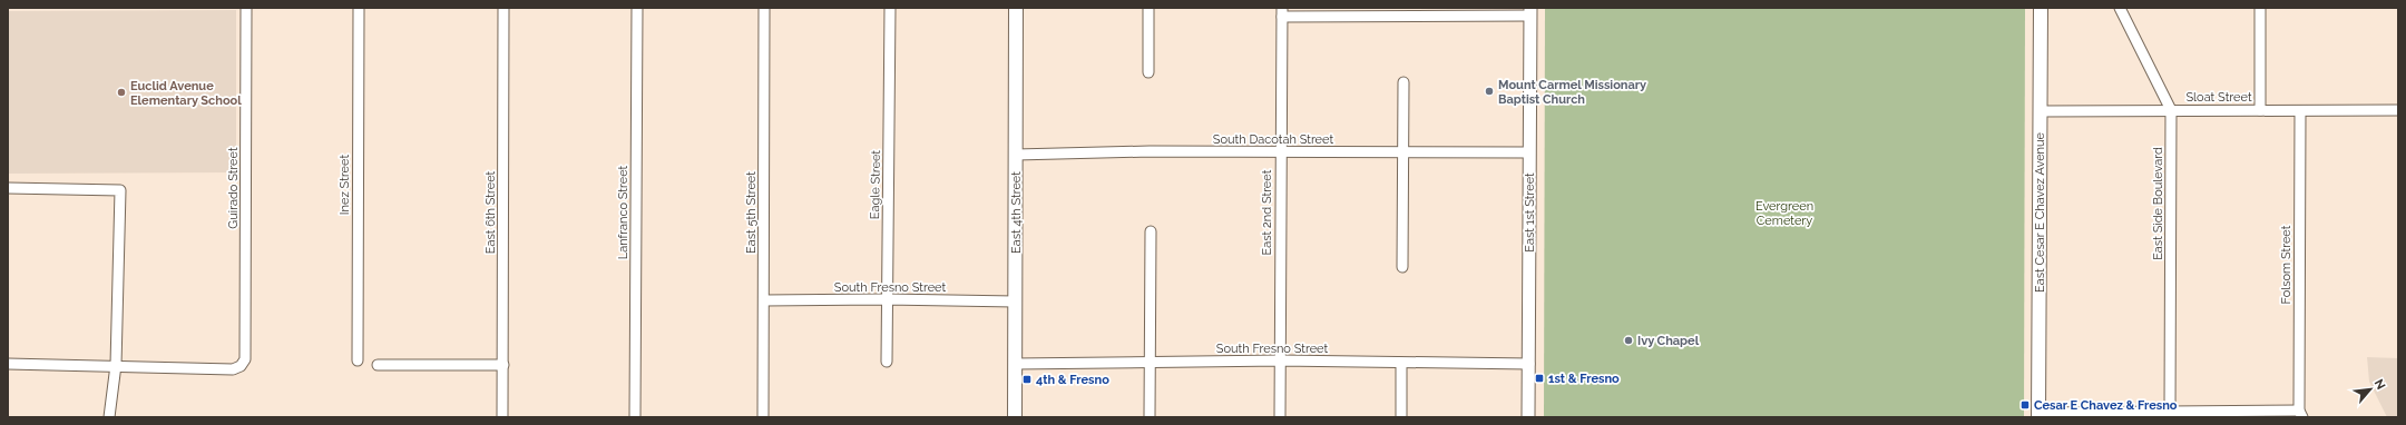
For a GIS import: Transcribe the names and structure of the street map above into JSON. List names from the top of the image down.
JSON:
{
  "streets": {
    "main road": ["East 4th Street", "East Cesar E Chavez Avenue"],
    "street": [
      "Sloat Street",
      "South Dacotah Street",
      "Inez Street",
      "Eagle Street",
      "Guirado Street",
      "East Side Boulevard",
      "East 6th Street",
      "Lanfranco Street",
      "East 5th Street",
      "East 2nd Street",
      "East 1st Street",
      "Folsom Street",
      "South Fresno Street"
    ]
  },
  "crossings": [
    ["Sloat Street", "East Side Boulevard"],
    ["Sloat Street", "East Cesar E Chavez Avenue"],
    ["Sloat Street", "Folsom Street"],
    ["South Dacotah Street", "East 4th Street"],
    ["South Dacotah Street", "East 2nd Street"],
    ["South Dacotah Street", "East 1st Street"],
    ["Eagle Street", "South Fresno Street"],
    ["East 5th Street", "South Fresno Street"],
    ["East 4th Street", "South Fresno Street"],
    ["East 2nd Street", "South Fresno Street"],
    ["East 1st Street", "South Fresno Street"]
  ],
  "parks": ["Evergreen Cemetery"],
  "places": {
    "other": ["Mount Carmel Missionary Baptist Church", "Euclid Avenue Elementary School", "Ivy Chapel"],
    "transit": ["1st & Fresno", "4th & Fresno", "Cesar E Chavez & Fresno"]
  },
  "north": "top right"
}
